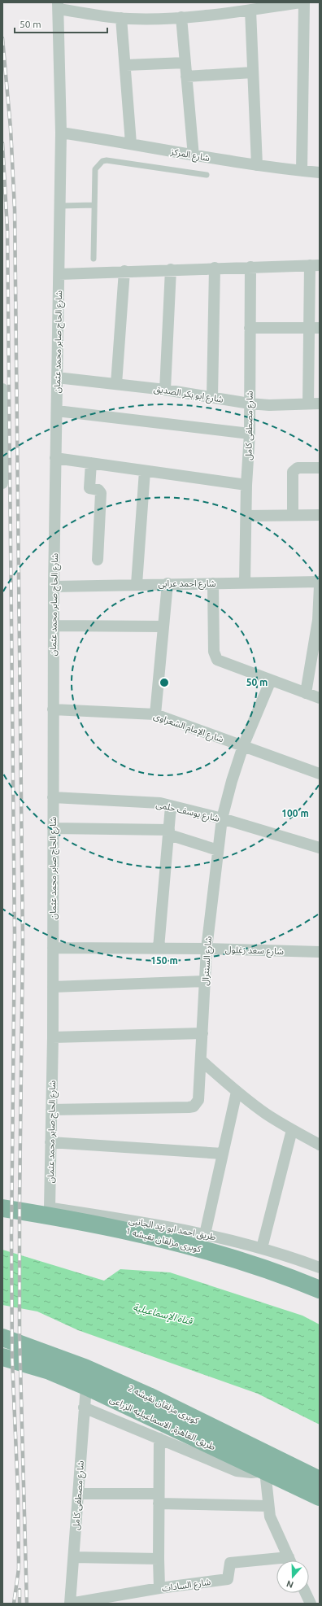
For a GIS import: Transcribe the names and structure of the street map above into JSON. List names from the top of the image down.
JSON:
{
  "streets": {
    "highway": ["كوبرى مزلقان نفيشه 1", "كوبرى مزلقان نفيشه 2", "طريق القاهرة, الاسماعيليه الزراعى"],
    "street": [
      "شارع المركز",
      "شارع الحاج صابر محمد عثمان",
      "شارع ابو بكر الصديق",
      "شارع مصطفى كامل",
      "شارع احمد عرابى",
      "شارع الإمام الشعراوى",
      "شارع يوسف حلمى",
      "شارع سعد زغلول",
      "شارع السنترال",
      "طريق احمد ابو زيد الجانبى",
      "شارع السادات"
    ]
  },
  "crossings": [
    ["شارع المركز", "شارع الحاج صابر محمد عثمان"],
    ["شارع الحاج صابر محمد عثمان", "شارع ابو بكر الصديق"],
    ["شارع الحاج صابر محمد عثمان", "شارع احمد عرابى"],
    ["شارع الحاج صابر محمد عثمان", "شارع الإمام الشعراوى"],
    ["شارع الحاج صابر محمد عثمان", "شارع يوسف حلمى"],
    ["شارع الحاج صابر محمد عثمان", "شارع سعد زغلول"],
    ["شارع الحاج صابر محمد عثمان", "شارع السنترال"],
    ["شارع الحاج صابر محمد عثمان", "طريق احمد ابو زيد الجانبى"],
    ["شارع ابو بكر الصديق", "شارع مصطفى كامل"],
    ["شارع مصطفى كامل", "شارع احمد عرابى"],
    ["شارع مصطفى كامل", "طريق القاهرة, الاسماعيليه الزراعى"],
    ["شارع مصطفى كامل", "شارع السادات"],
    ["شارع الإمام الشعراوى", "شارع السنترال"],
    ["شارع يوسف حلمى", "شارع السنترال"],
    ["شارع سعد زغلول", "شارع السنترال"],
    ["كوبرى مزلقان نفيشه 2", "طريق القاهرة, الاسماعيليه الزراعى"]
  ],
  "water": ["قناة الإسماعيلية"],
  "scale_bar": "50 m",
  "north": "bottom",
  "rings": ["50 m", "100 m", "150 m"]
}
